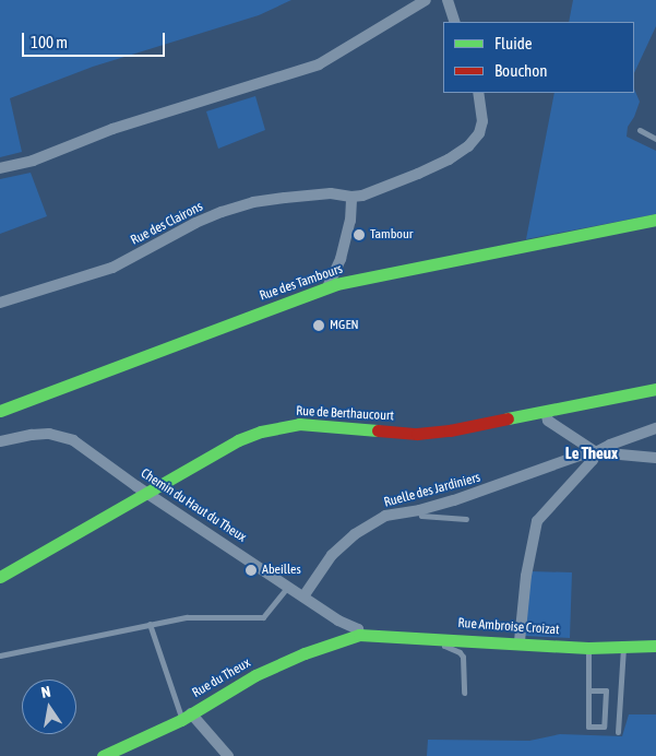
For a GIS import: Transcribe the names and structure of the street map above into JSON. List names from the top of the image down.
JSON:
{
  "streets": {
    "main road": [
      "Rue des Tambours",
      "Rue de Berthaucourt",
      "Rue Ambroise Croizat",
      "Rue du Theux"
    ],
    "street": ["Rue des Clairons", "Ruelle des Jardiniers", "Chemin du Haut du Theux"]
  },
  "crossings": [
    ["Rue de Berthaucourt", "Chemin du Haut du Theux"],
    ["Ruelle des Jardiniers", "Chemin du Haut du Theux"],
    ["Chemin du Haut du Theux", "Rue Ambroise Croizat"],
    ["Chemin du Haut du Theux", "Rue du Theux"],
    ["Rue Ambroise Croizat", "Rue du Theux"]
  ],
  "districts": ["Le Theux"],
  "places": ["Tambour", "MGEN", "Abeilles"],
  "legend": ["Fluide", "Bouchon"],
  "scale_bar": "100 m",
  "north": "top"
}
